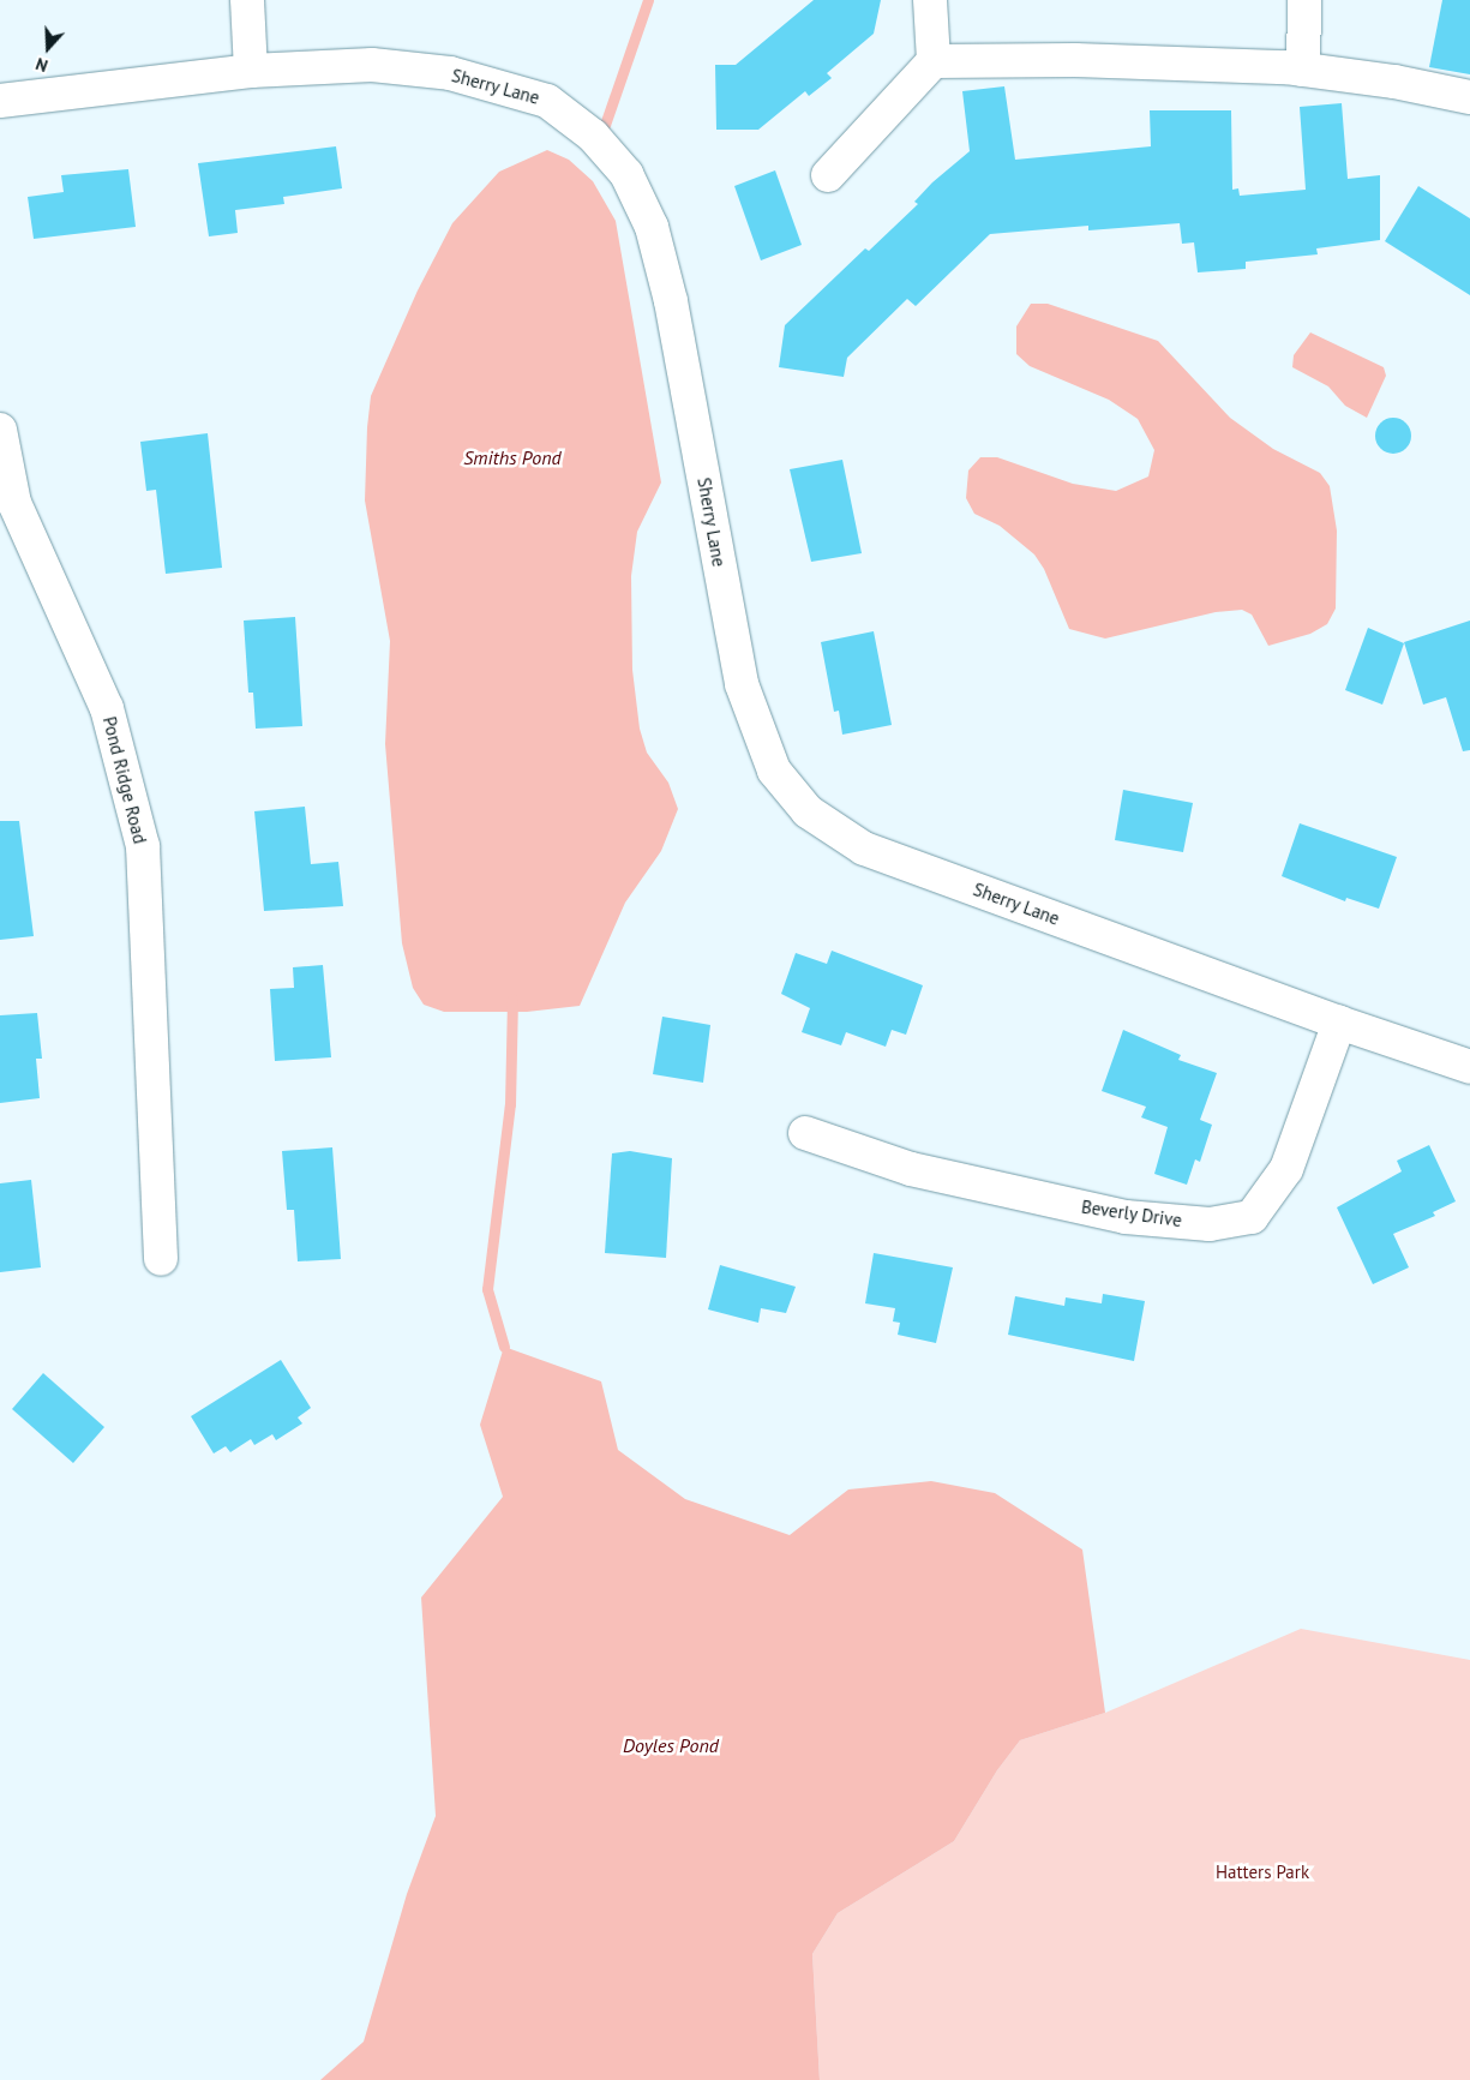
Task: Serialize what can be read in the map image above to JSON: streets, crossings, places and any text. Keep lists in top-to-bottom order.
{
  "streets": {
    "street": ["Sherry Lane", "Pond Ridge Road", "Beverly Drive"]
  },
  "crossings": [
    ["Sherry Lane", "Beverly Drive"]
  ],
  "water": ["Smiths Pond", "Doyles Pond"],
  "parks": ["Hatters Park"],
  "north": "bottom"
}
